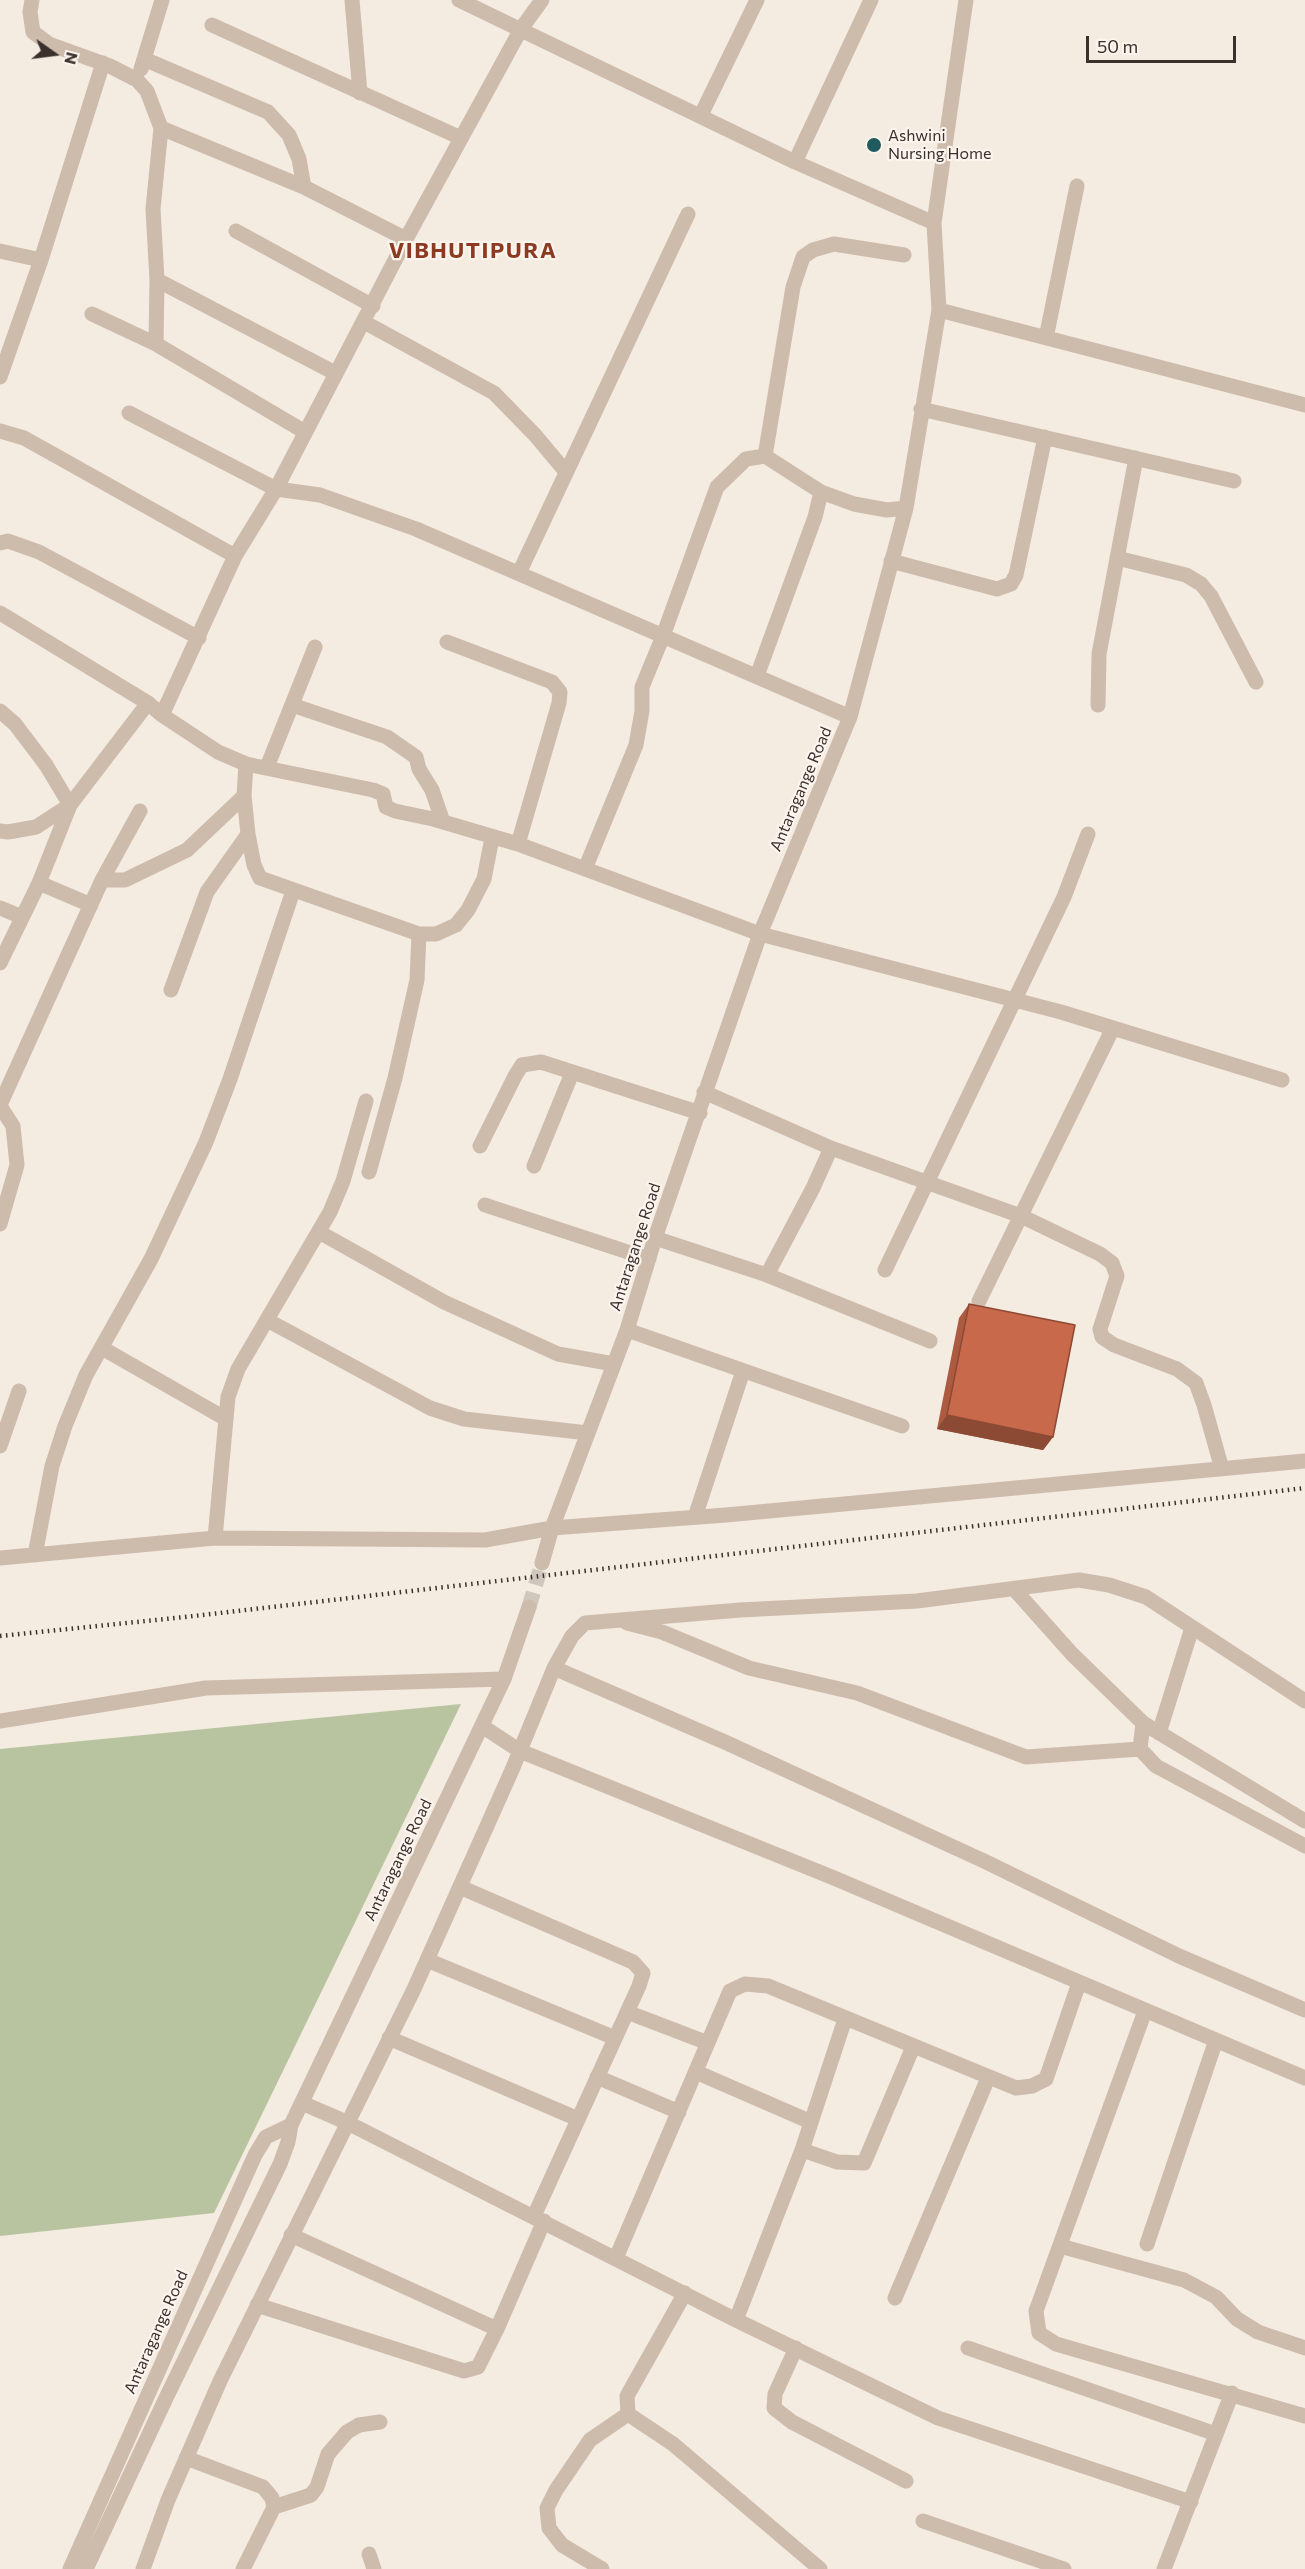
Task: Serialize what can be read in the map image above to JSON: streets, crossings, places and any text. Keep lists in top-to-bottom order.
{
  "streets": {
    "street": ["Antaragange Road"]
  },
  "districts": ["VIBHUTIPURA"],
  "places": ["Ashwini Nursing Home"],
  "scale_bar": "50 m",
  "north": "right"
}
